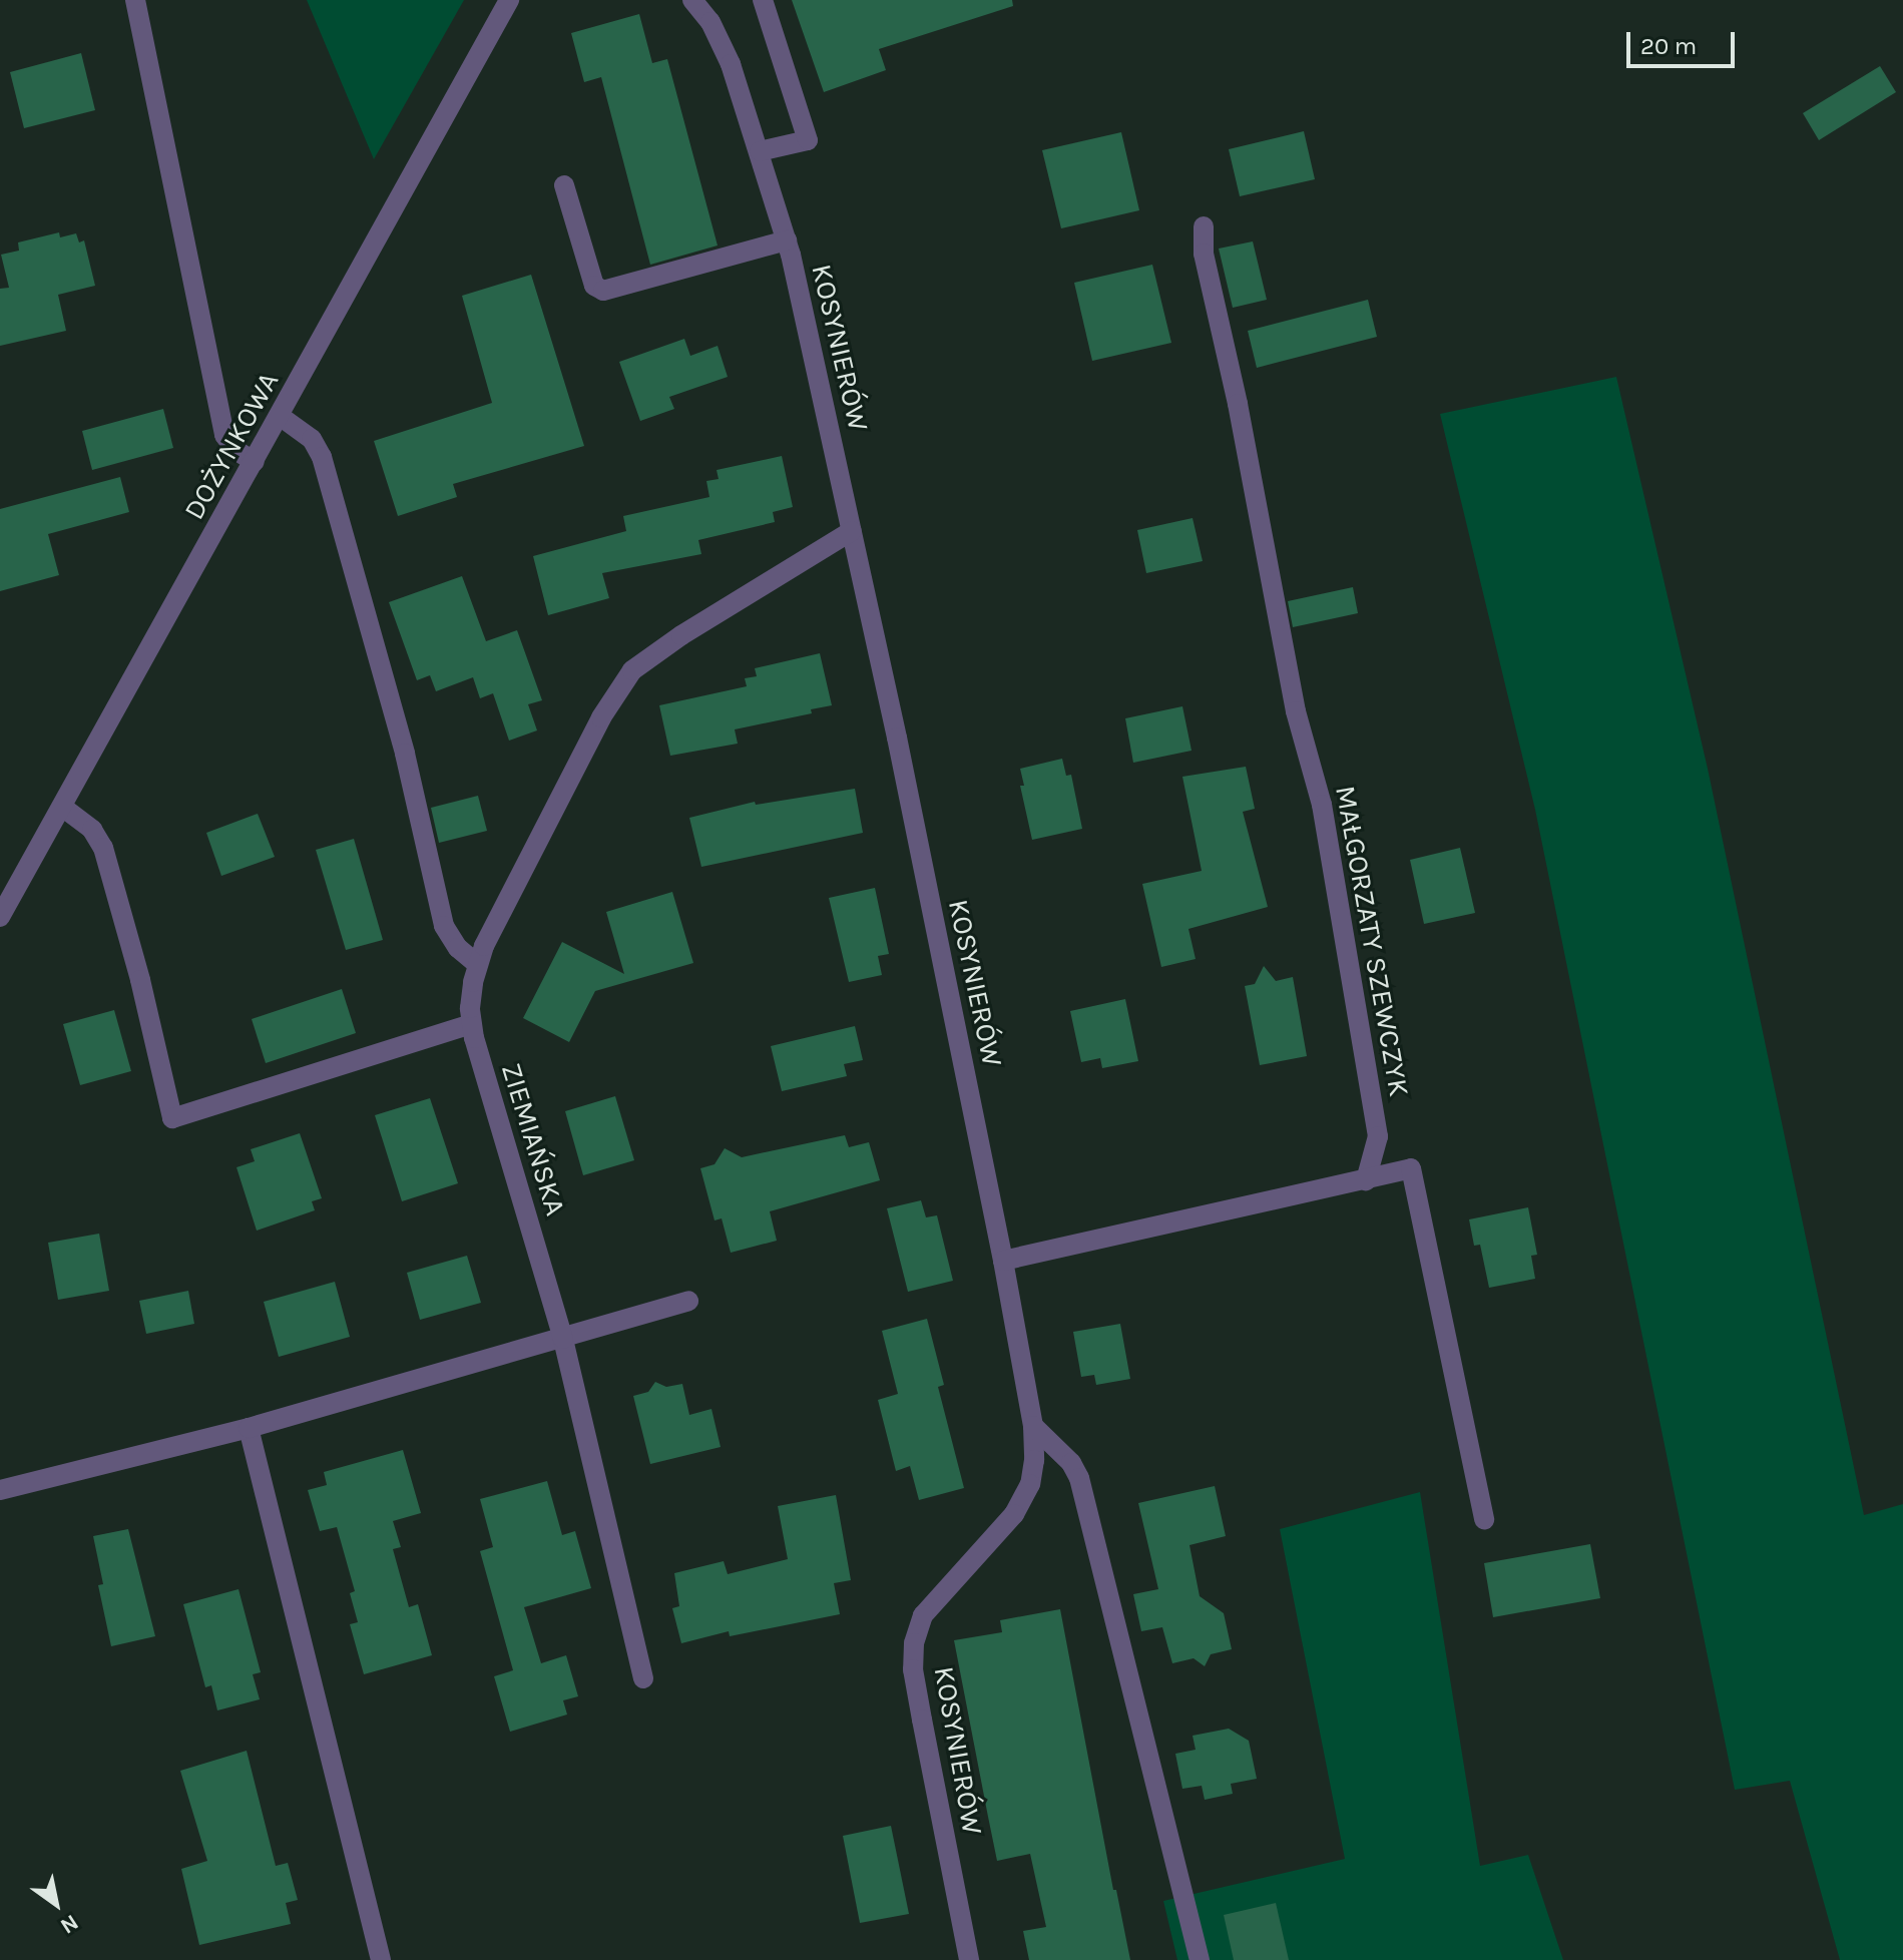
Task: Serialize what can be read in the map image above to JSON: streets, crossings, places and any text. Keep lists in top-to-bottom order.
{
  "streets": {
    "street": [
      "KOSYNIERÓW",
      "DOŻYNKOWA",
      "MAŁGORZATY SZEWCZYK",
      "ZIEMIAŃSKA"
    ]
  },
  "crossings": [
    ["KOSYNIERÓW", "ZIEMIAŃSKA"]
  ],
  "scale_bar": "20 m",
  "north": "bottom right"
}
